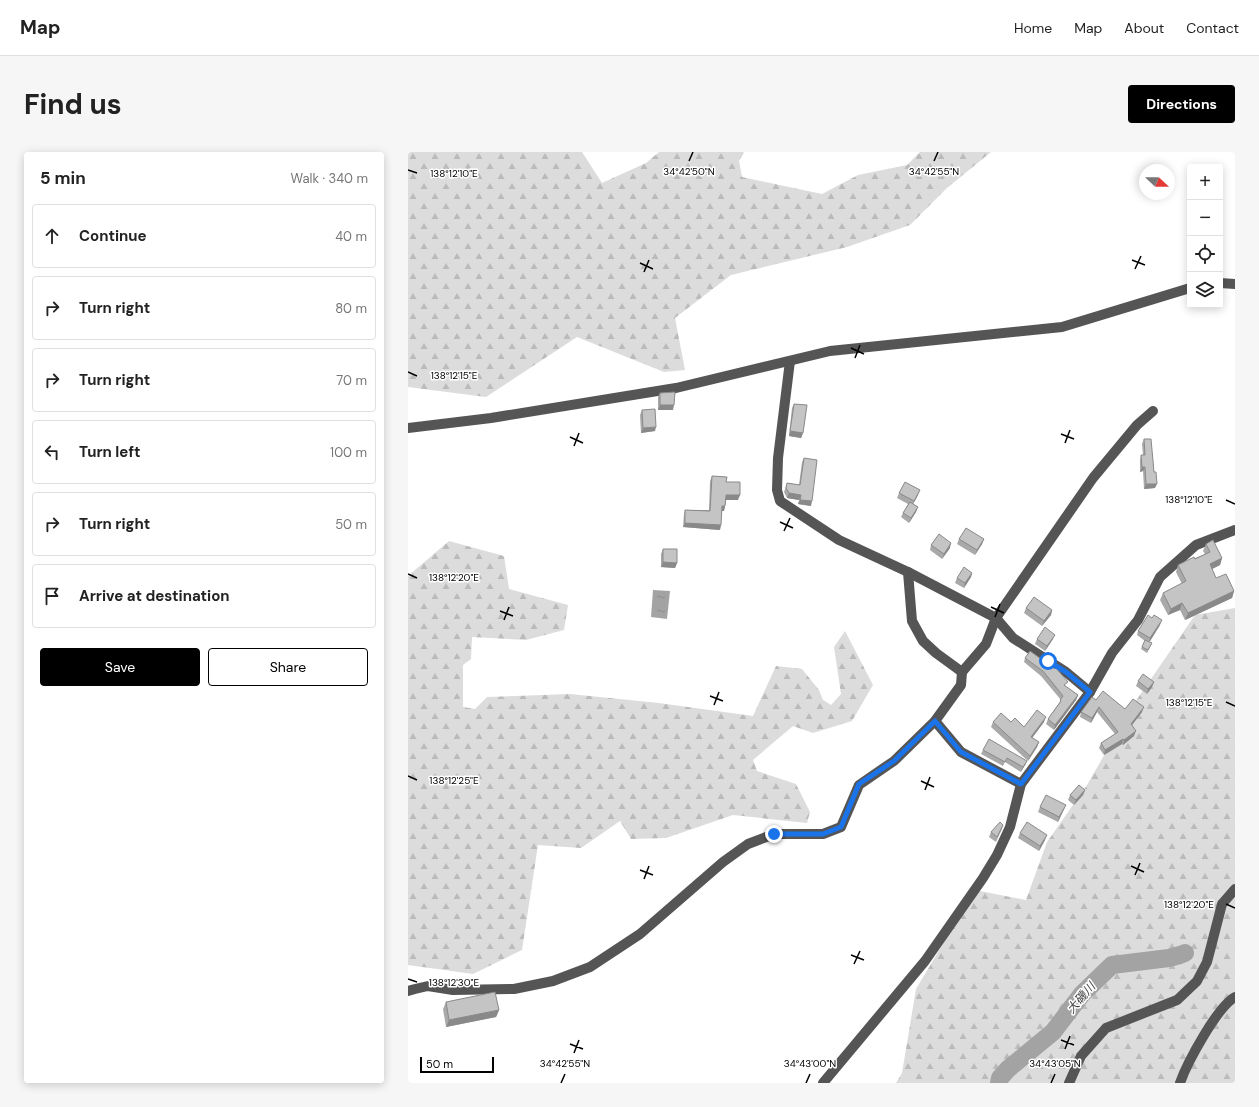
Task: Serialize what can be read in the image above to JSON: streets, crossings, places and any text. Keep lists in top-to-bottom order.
{
  "water": ["大磯川"],
  "scale_bar": "50 m",
  "north": "right",
  "page": {
    "header": "Map",
    "nav": [
      "Home",
      "Map",
      "About",
      "Contact"
    ],
    "buttons": [
      "Directions",
      ["Save", "Share"]
    ],
    "title": "Find us",
    "heading": ["5 min", "Walk · 340 m"],
    "map_buttons": ["+", "−"],
    "list": [
      ["Continue", "40 m"],
      ["Turn right", "80 m"],
      ["Turn right", "70 m"],
      ["Turn left", "100 m"],
      ["Turn right", "50 m"],
      "Arrive at destination"
    ],
    "scale": "50 m"
  },
  "coordinates": [
    "34°42'50\"N",
    "34°42'55\"N",
    "138°12'10\"E",
    "138°12'15\"E",
    "138°12'20\"E",
    "138°12'25\"E",
    "138°12'30\"E",
    "34°43'00\"N",
    "34°43'05\"N"
  ]
}
